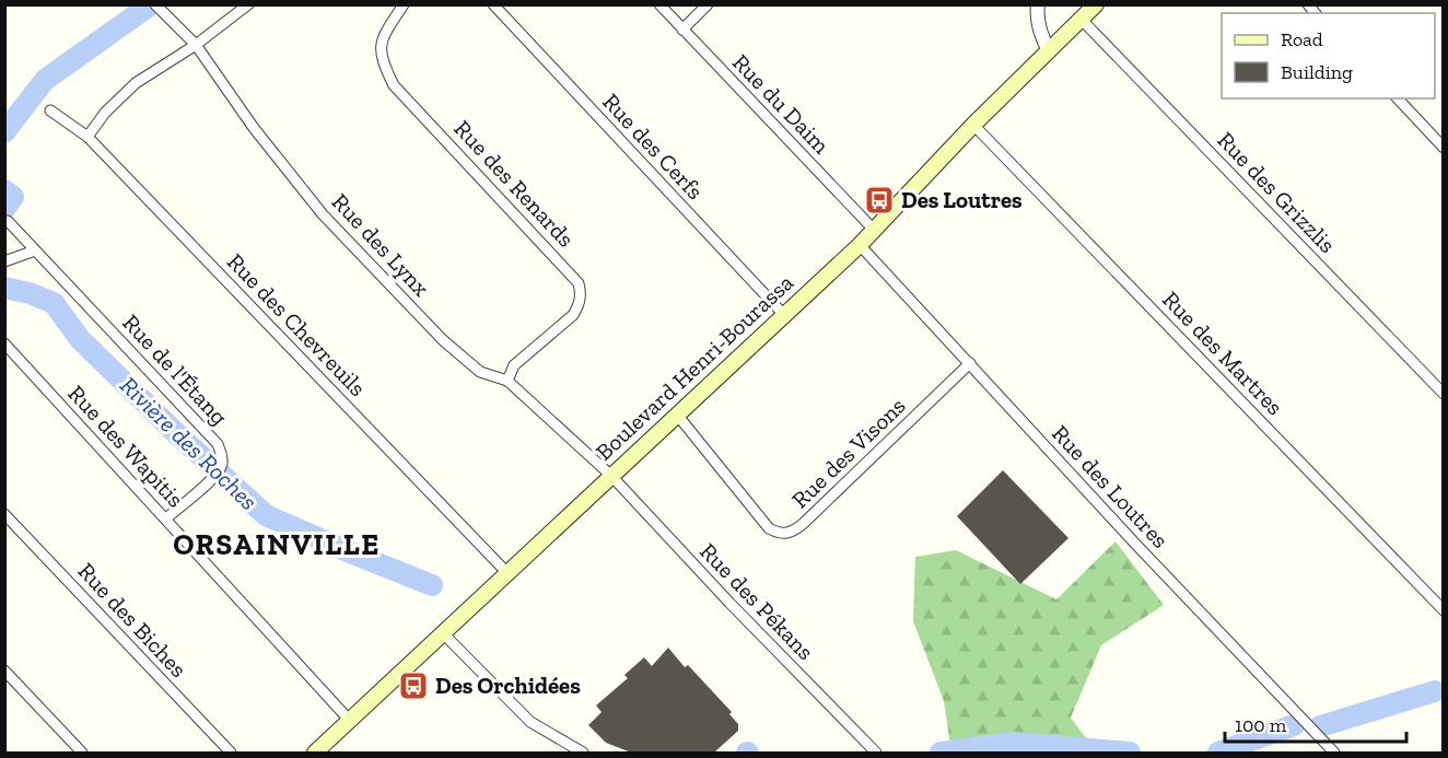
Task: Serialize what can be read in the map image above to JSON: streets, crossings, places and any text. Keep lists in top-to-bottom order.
{
  "streets": {
    "main road": ["Boulevard Henri-Bourassa"],
    "street": [
      "Rue du Daim",
      "Rue des Cerfs",
      "Rue des Renards",
      "Rue des Grizzlis",
      "Rue des Lynx",
      "Rue des Chevreuils",
      "Rue des Martres",
      "Rue de l'Étang",
      "Rue des Wapitis",
      "Rue des Visons",
      "Rue des Loutres",
      "Rue des Pékans",
      "Rue des Biches"
    ]
  },
  "crossings": [
    ["Rue du Daim", "Boulevard Henri-Bourassa"],
    ["Rue des Cerfs", "Boulevard Henri-Bourassa"],
    ["Rue des Renards", "Rue des Lynx"],
    ["Rue des Grizzlis", "Boulevard Henri-Bourassa"],
    ["Rue des Lynx", "Boulevard Henri-Bourassa"],
    ["Rue des Lynx", "Rue des Pékans"],
    ["Rue des Chevreuils", "Boulevard Henri-Bourassa"],
    ["Rue des Martres", "Boulevard Henri-Bourassa"],
    ["Boulevard Henri-Bourassa", "Rue des Wapitis"],
    ["Boulevard Henri-Bourassa", "Rue des Visons"],
    ["Boulevard Henri-Bourassa", "Rue des Loutres"],
    ["Boulevard Henri-Bourassa", "Rue des Pékans"],
    ["Rue de l'Étang", "Rue des Wapitis"],
    ["Rue des Visons", "Rue des Loutres"]
  ],
  "districts": ["ORSAINVILLE"],
  "water": ["Rivière des Roches"],
  "places": {
    "bus stop": ["Des Loutres", "Des Orchidées"]
  },
  "legend": ["Road", "Building"],
  "scale_bar": "100 m"
}
